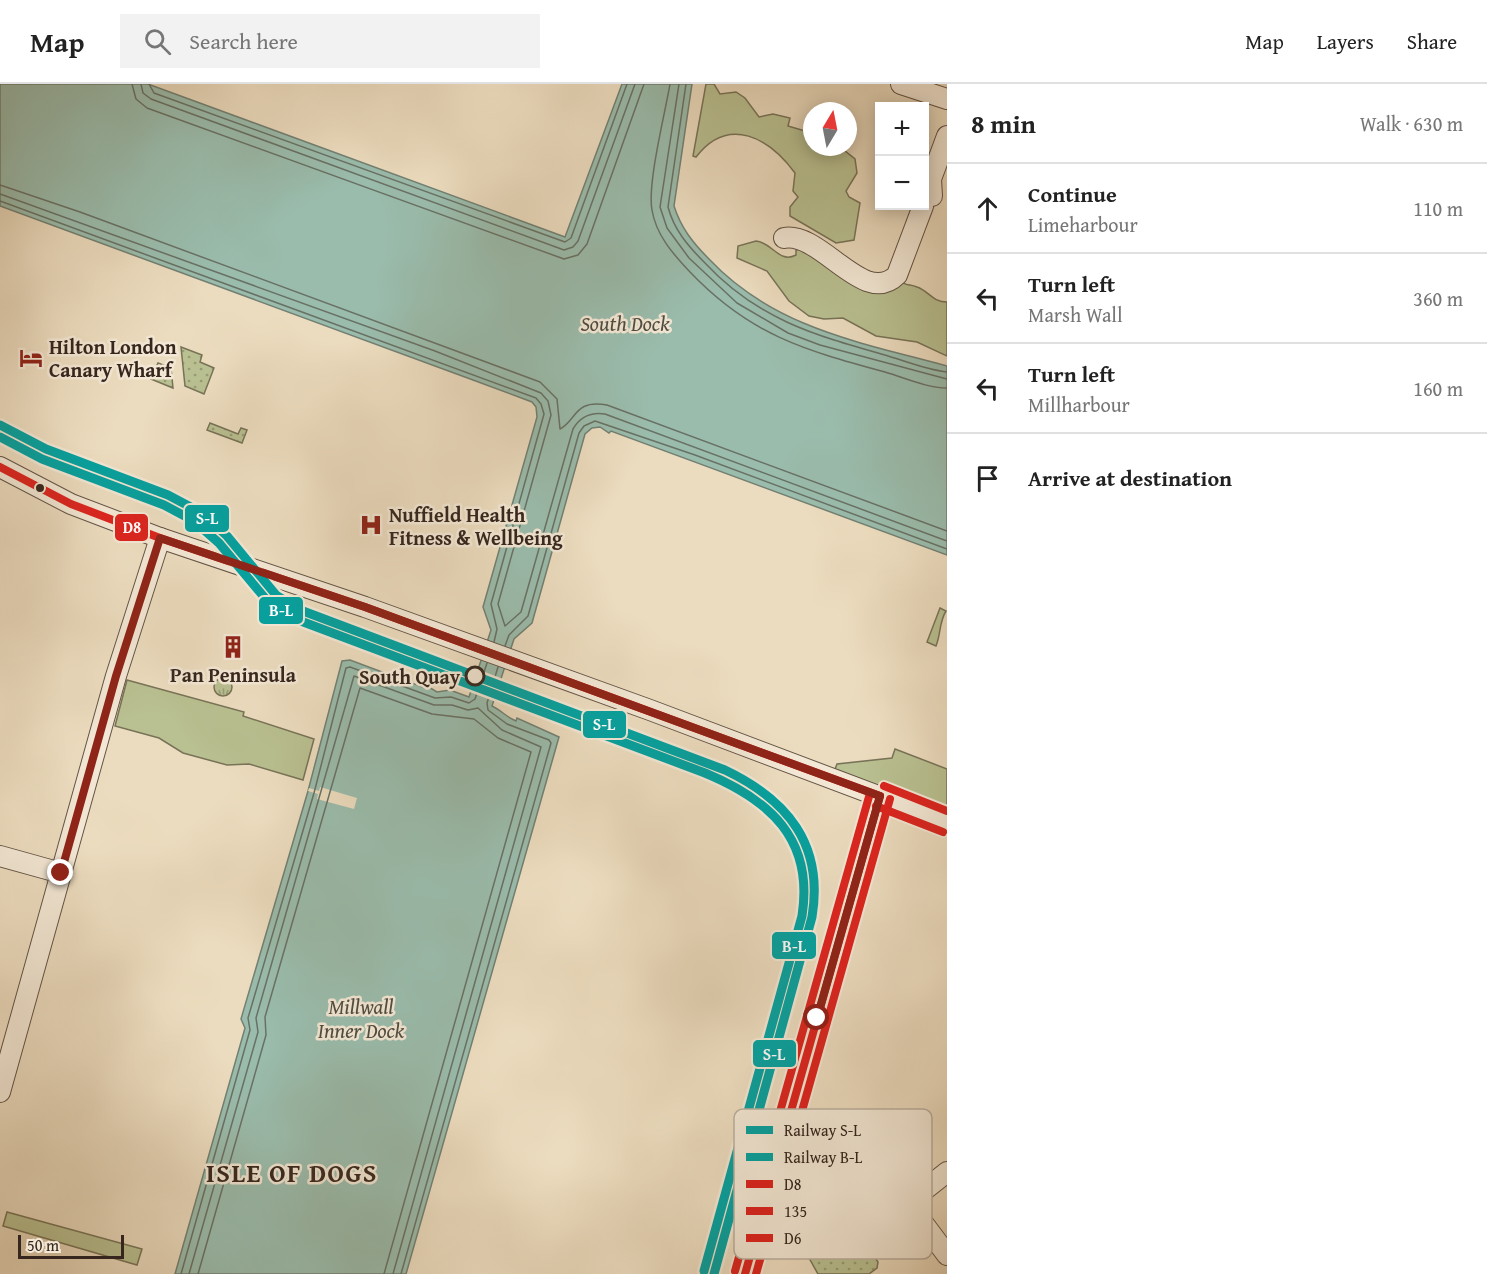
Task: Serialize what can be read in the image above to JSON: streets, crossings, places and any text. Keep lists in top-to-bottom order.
{
  "districts": ["ISLE OF DOGS"],
  "water": ["South Dock", "Millwall Inner Dock"],
  "places": {
    "hotel": ["Hilton London Canary Wharf"],
    "hospital": ["Nuffield Health Fitness & Wellbeing"],
    "building": ["Pan Peninsula"],
    "other": ["South Quay"]
  },
  "lines": [
    "rail line S-L",
    "rail line B-L",
    "transit line D8",
    "transit line D6",
    "transit line 135"
  ],
  "legend": [
    "Railway S-L",
    "Railway B-L",
    "D8",
    "135",
    "D6"
  ],
  "scale_bar": "50 m",
  "north": "top",
  "page": {
    "header": "Map",
    "search": "Search here",
    "nav": ["Map", "Layers", "Share"],
    "heading": ["8 min", "Walk · 630 m"],
    "map_buttons": ["+", "−"],
    "list": [
      ["Continue", "Limeharbour", "110 m"],
      ["Turn left", "Marsh Wall", "360 m"],
      ["Turn left", "Millharbour", "160 m"],
      "Arrive at destination"
    ],
    "scale": "50 m"
  }
}
